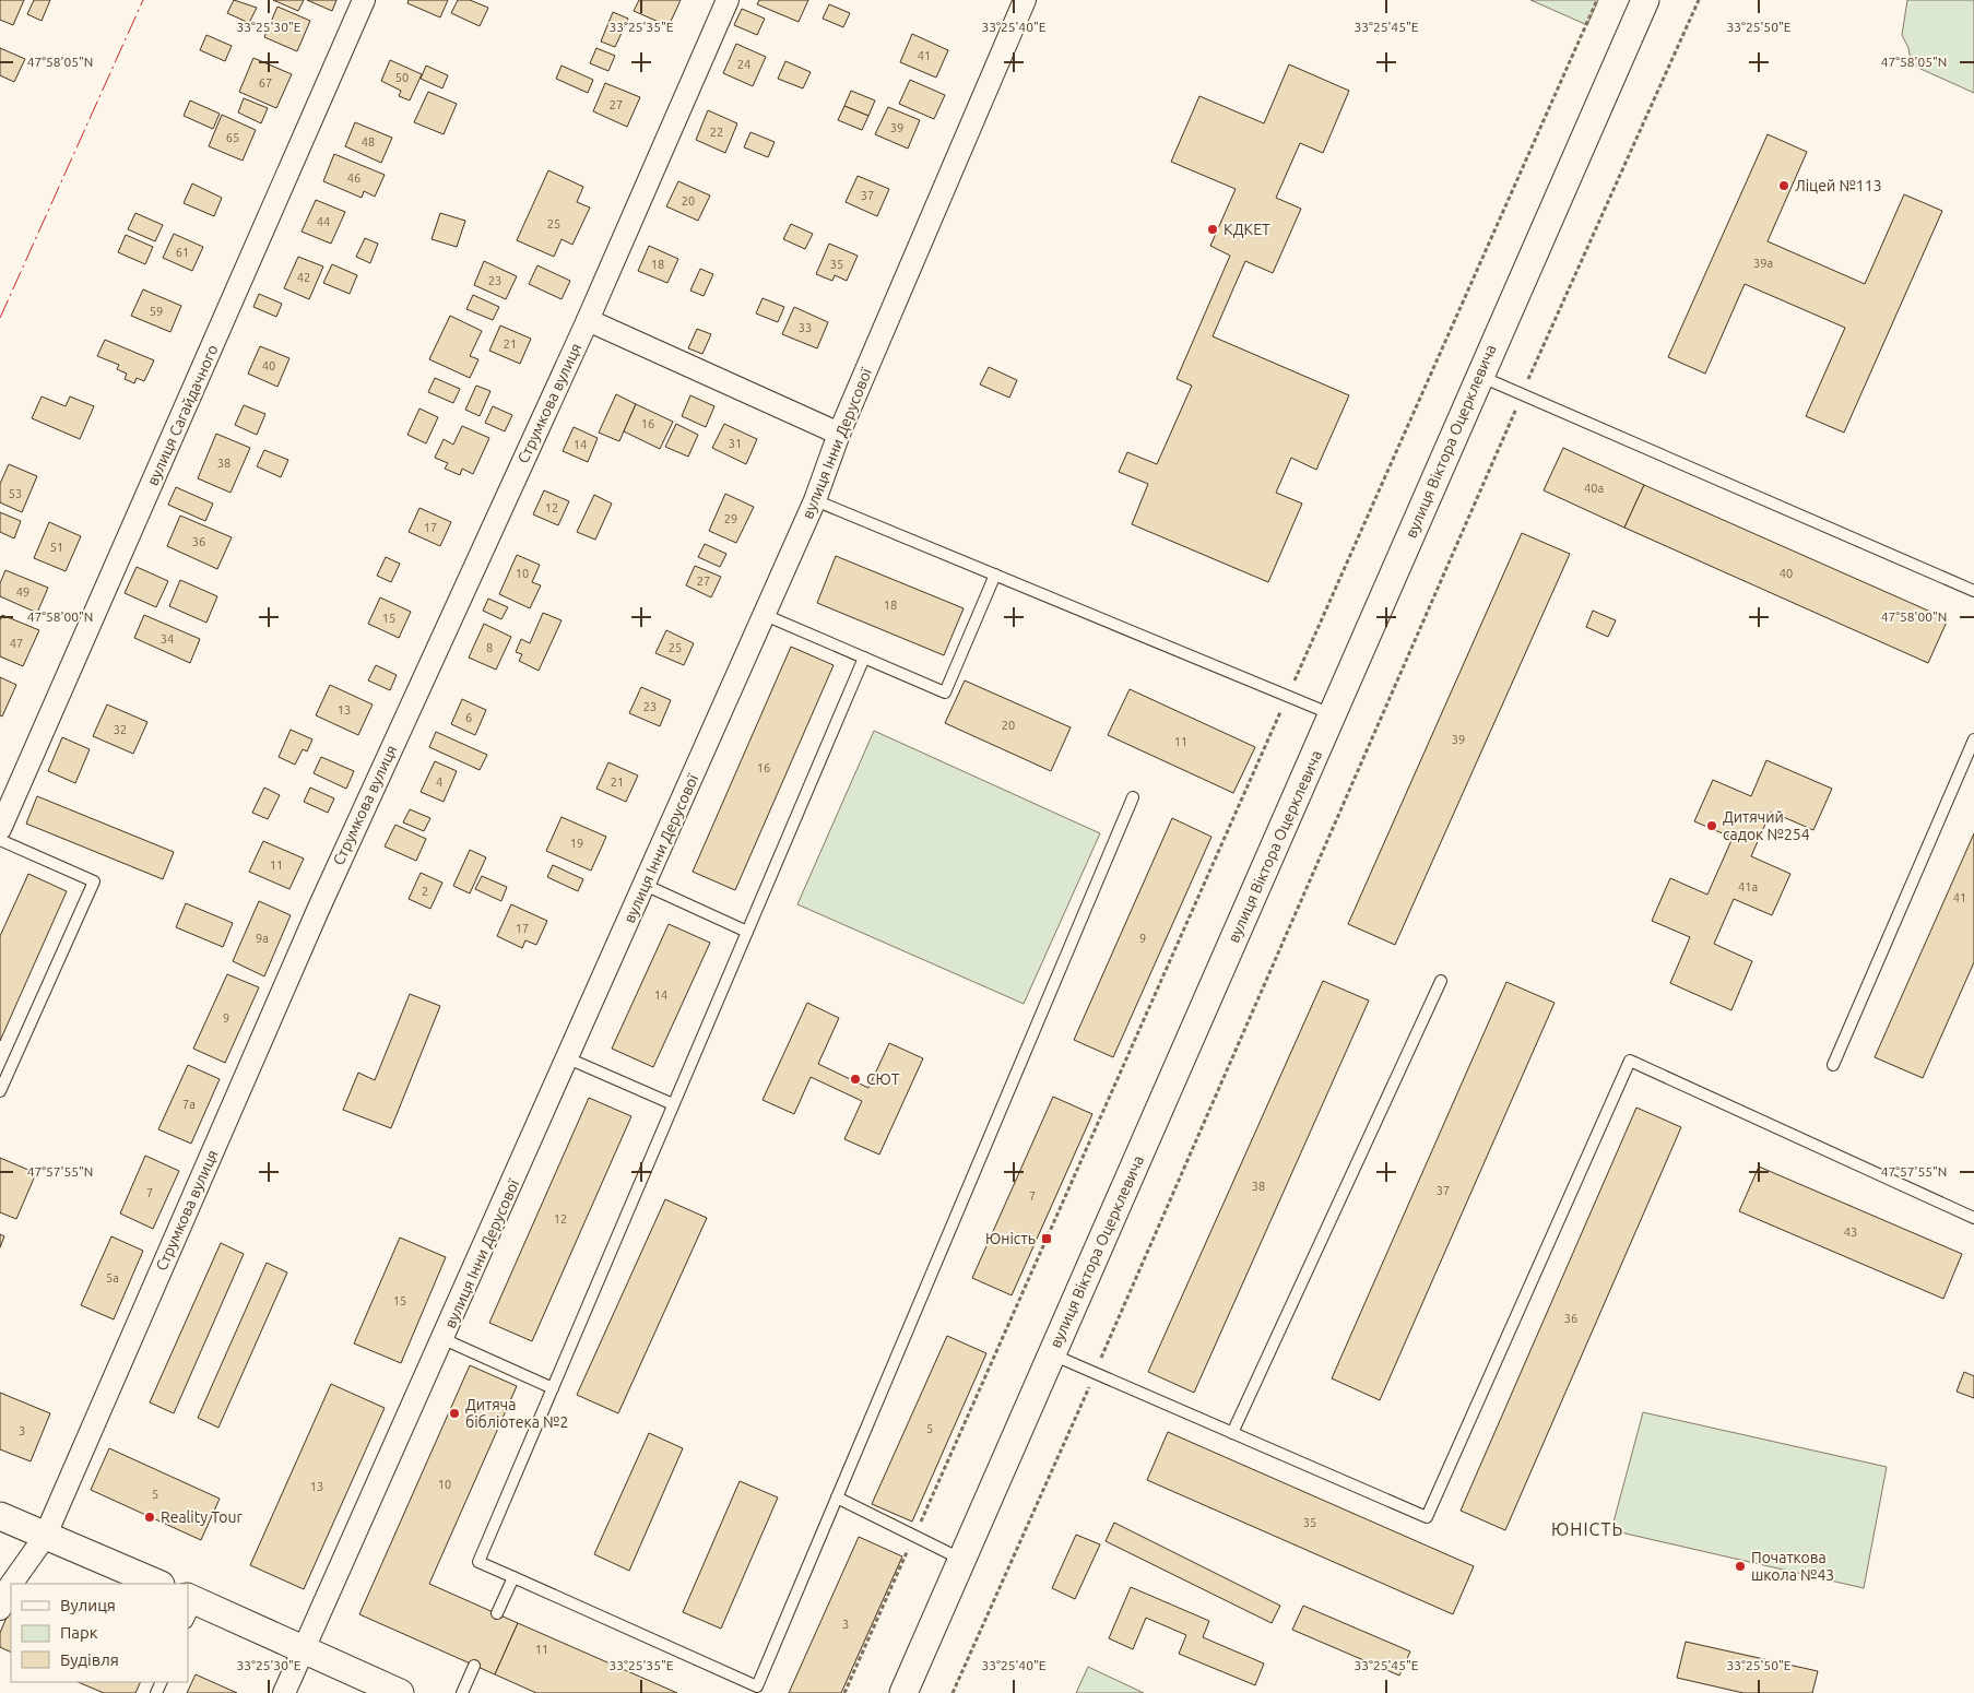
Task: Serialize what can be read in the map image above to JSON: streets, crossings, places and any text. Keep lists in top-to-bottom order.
{
  "streets": {
    "street": [
      "Струмкова вулиця",
      "вулиця Сагайдачного",
      "вулиця Віктора Оцерклевича",
      "вулиця Інни Дерусової"
    ]
  },
  "districts": ["ЮНІСТЬ"],
  "places": {
    "other": [
      "Ліцей №113",
      "КДКЕТ",
      "Дитячий садок №254",
      "СЮТ",
      "Дитяча бібліотека №2",
      "Reality Tour",
      "Початкова школа №43"
    ],
    "transit": ["Юність"]
  },
  "house_numbers": [
    "41",
    "24",
    "50",
    "67",
    "27",
    "39",
    "22",
    "65",
    "48",
    "46",
    "37",
    "20",
    "44",
    "25",
    "61",
    "39а",
    "18",
    "35",
    "42",
    "23",
    "59",
    "33",
    "21",
    "40",
    "16",
    "31",
    "14",
    "38",
    "40а",
    "53",
    "12",
    "29",
    "17",
    "36",
    "51",
    "10",
    "40",
    "27",
    "49",
    "18",
    "15",
    "34",
    "47",
    "8",
    "25",
    "23",
    "13",
    "6",
    "20",
    "32",
    "39",
    "11",
    "16",
    "4",
    "21",
    "19",
    "11",
    "41а",
    "2",
    "41",
    "17",
    "9а",
    "9",
    "14",
    "9",
    "7а",
    "38",
    "37",
    "7",
    "7",
    "12",
    "43",
    "5а",
    "15",
    "36",
    "5",
    "3",
    "10",
    "13",
    "5",
    "35",
    "3",
    "11"
  ],
  "legend": ["Вулиця", "Парк", "Будівля"],
  "coordinates": [
    "33°25'30\"E",
    "33°25'35\"E",
    "33°25'40\"E",
    "33°25'45\"E",
    "33°25'50\"E",
    "47°58'05\"N",
    "47°58'00\"N",
    "47°57'55\"N"
  ]
}
